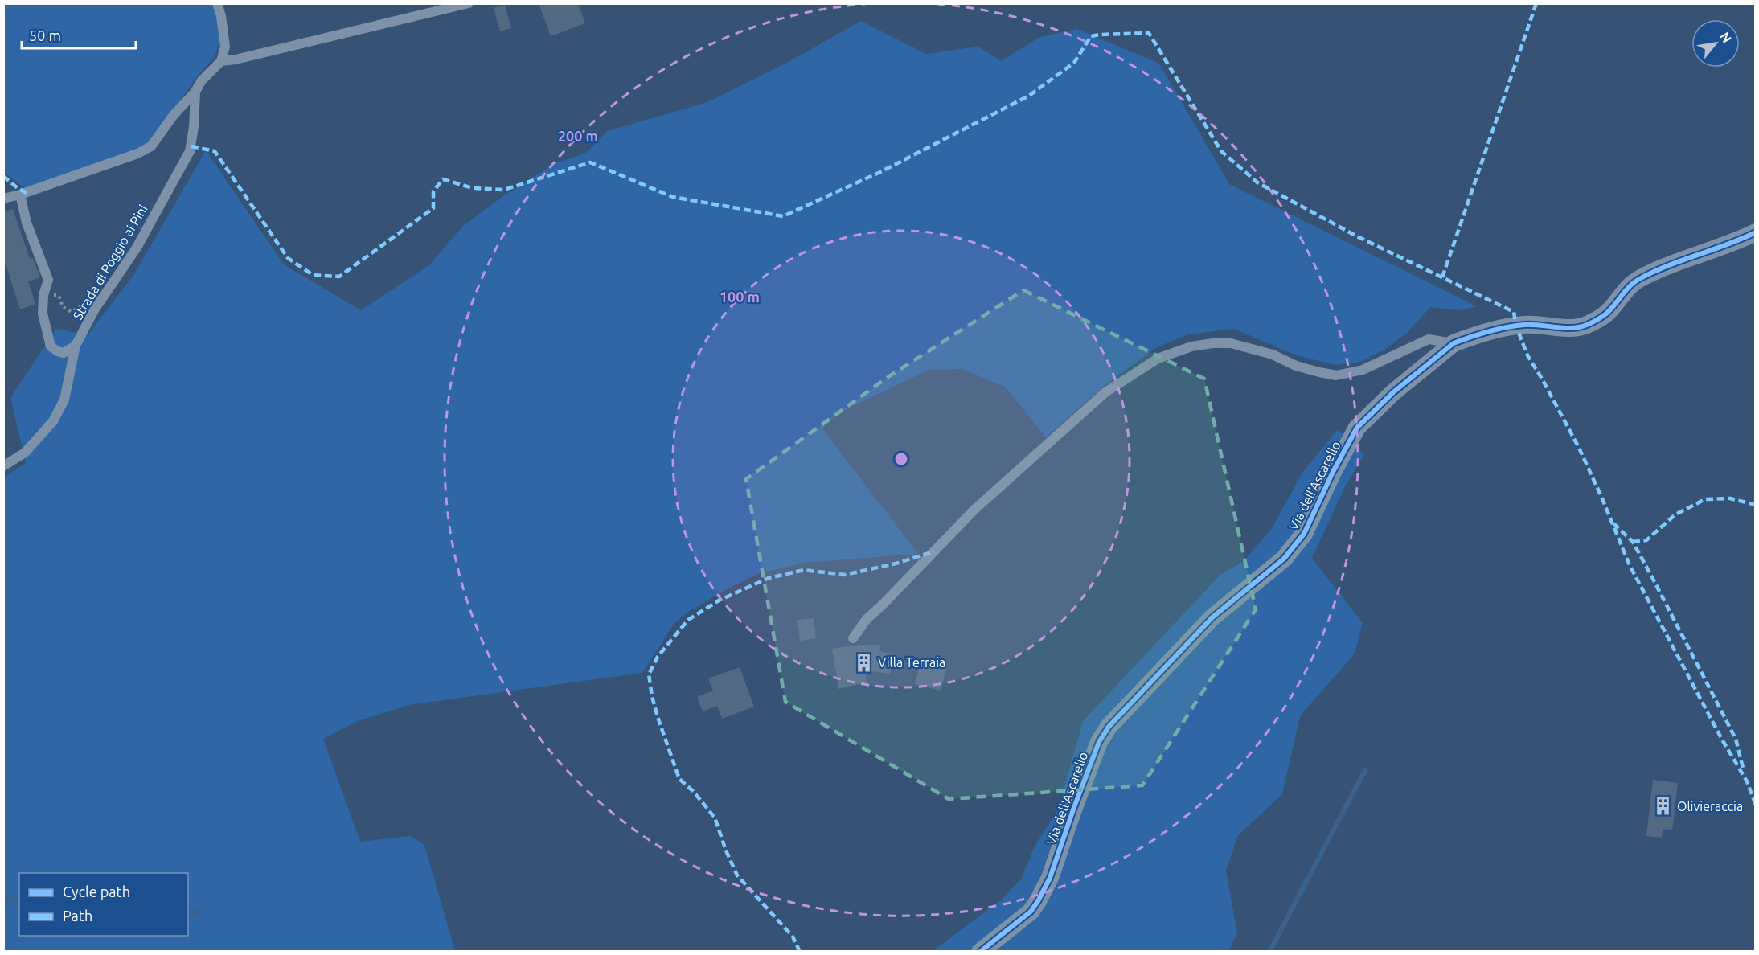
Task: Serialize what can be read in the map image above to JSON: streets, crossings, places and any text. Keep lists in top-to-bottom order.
{
  "streets": {
    "street": ["Via dell'Ascarello"],
    "lane": ["Strada di Poggio ai Pini"]
  },
  "places": {
    "building": ["Villa Terraia", "Olivieraccia"]
  },
  "legend": ["Cycle path", "Path"],
  "scale_bar": "50 m",
  "north": "top right",
  "rings": ["200 m", "100 m"]
}
